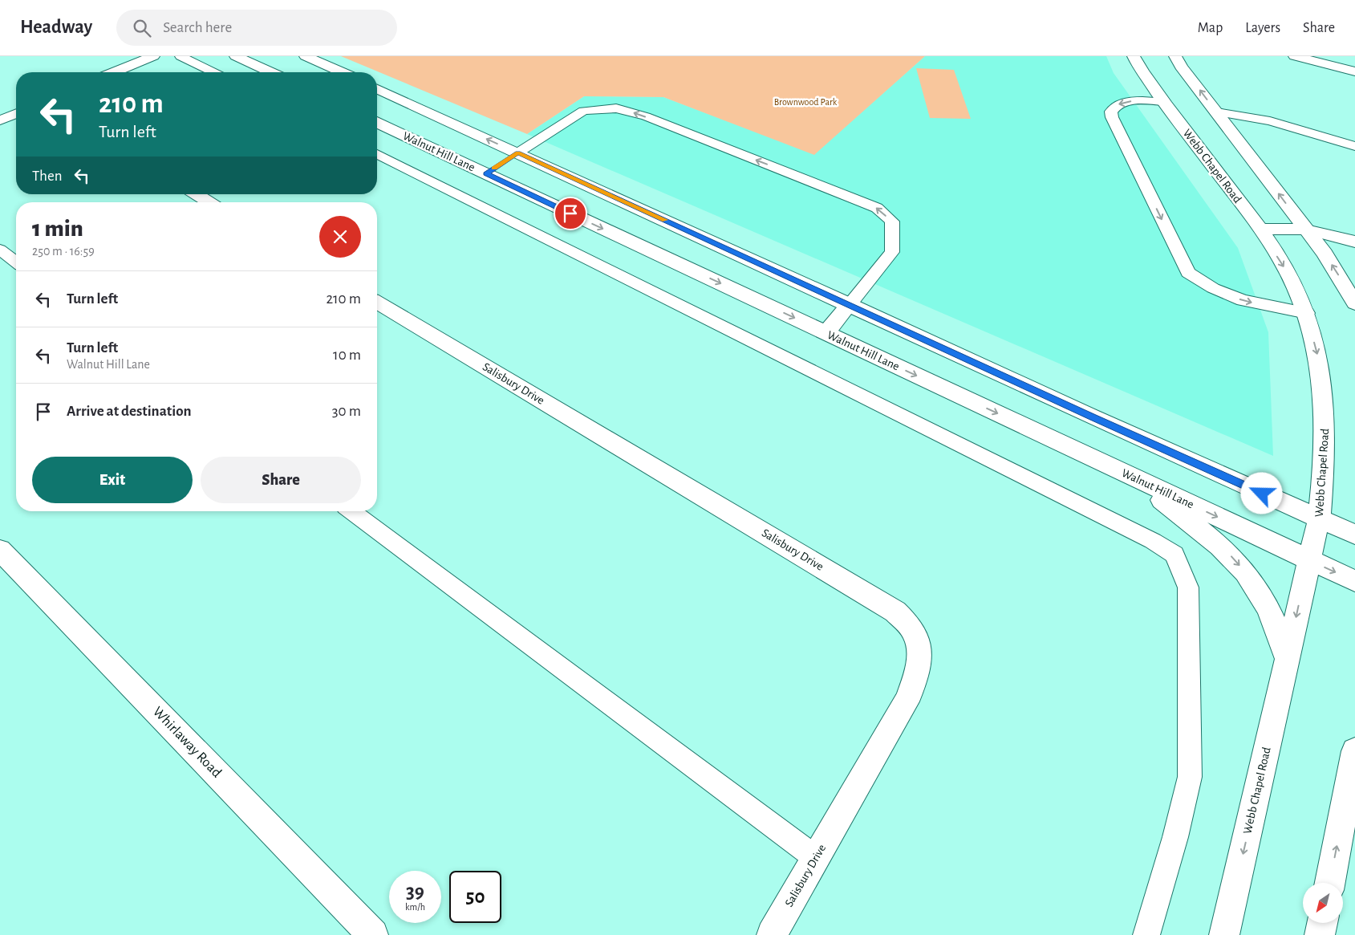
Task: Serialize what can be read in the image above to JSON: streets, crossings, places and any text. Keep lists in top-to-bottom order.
{
  "streets": {
    "main road": [
      "Walnut Hill Lane",
      "Webb Chapel Road",
      "Salisbury Drive",
      "Whirlaway Road"
    ]
  },
  "crossings": [
    ["Walnut Hill Lane", "Webb Chapel Road"]
  ],
  "one_way": ["Webb Chapel Road"],
  "parks": ["Brownwood Park"],
  "north": "bottom left",
  "page": {
    "header": "Headway",
    "search": "Search here",
    "nav": ["Map", "Layers", "Share"],
    "turn": ["210 m", "Turn left"],
    "then": "Then",
    "heading": ["1 min", "250 m · 16:59"],
    "list": [
      {
        "name": "Turn left",
        "value": "210 m"
      },
      {
        "name": "Turn left",
        "note": "Walnut Hill Lane",
        "value": "10 m"
      },
      {
        "name": "Arrive at destination",
        "value": "30 m"
      }
    ],
    "buttons": ["Exit", "Share"],
    "speed": "39 km/h",
    "limit": "50"
  }
}
